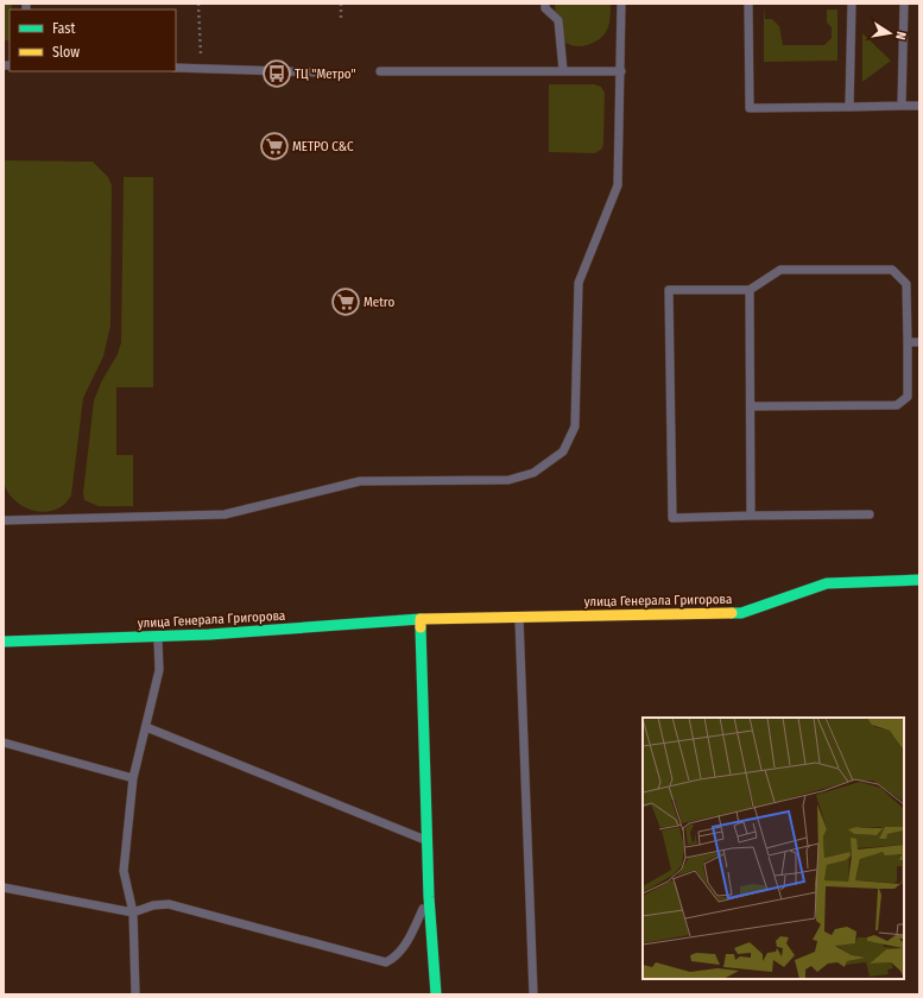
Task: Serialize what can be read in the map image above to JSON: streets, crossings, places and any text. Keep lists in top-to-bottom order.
{
  "streets": {
    "street": ["улица Генерала Григорова"]
  },
  "places": {
    "bus stop": ["ТЦ \"Метро\""],
    "supermarket": ["МЕТРО С&С", "Metro"]
  },
  "legend": ["Fast", "Slow"],
  "north": "right"
}
